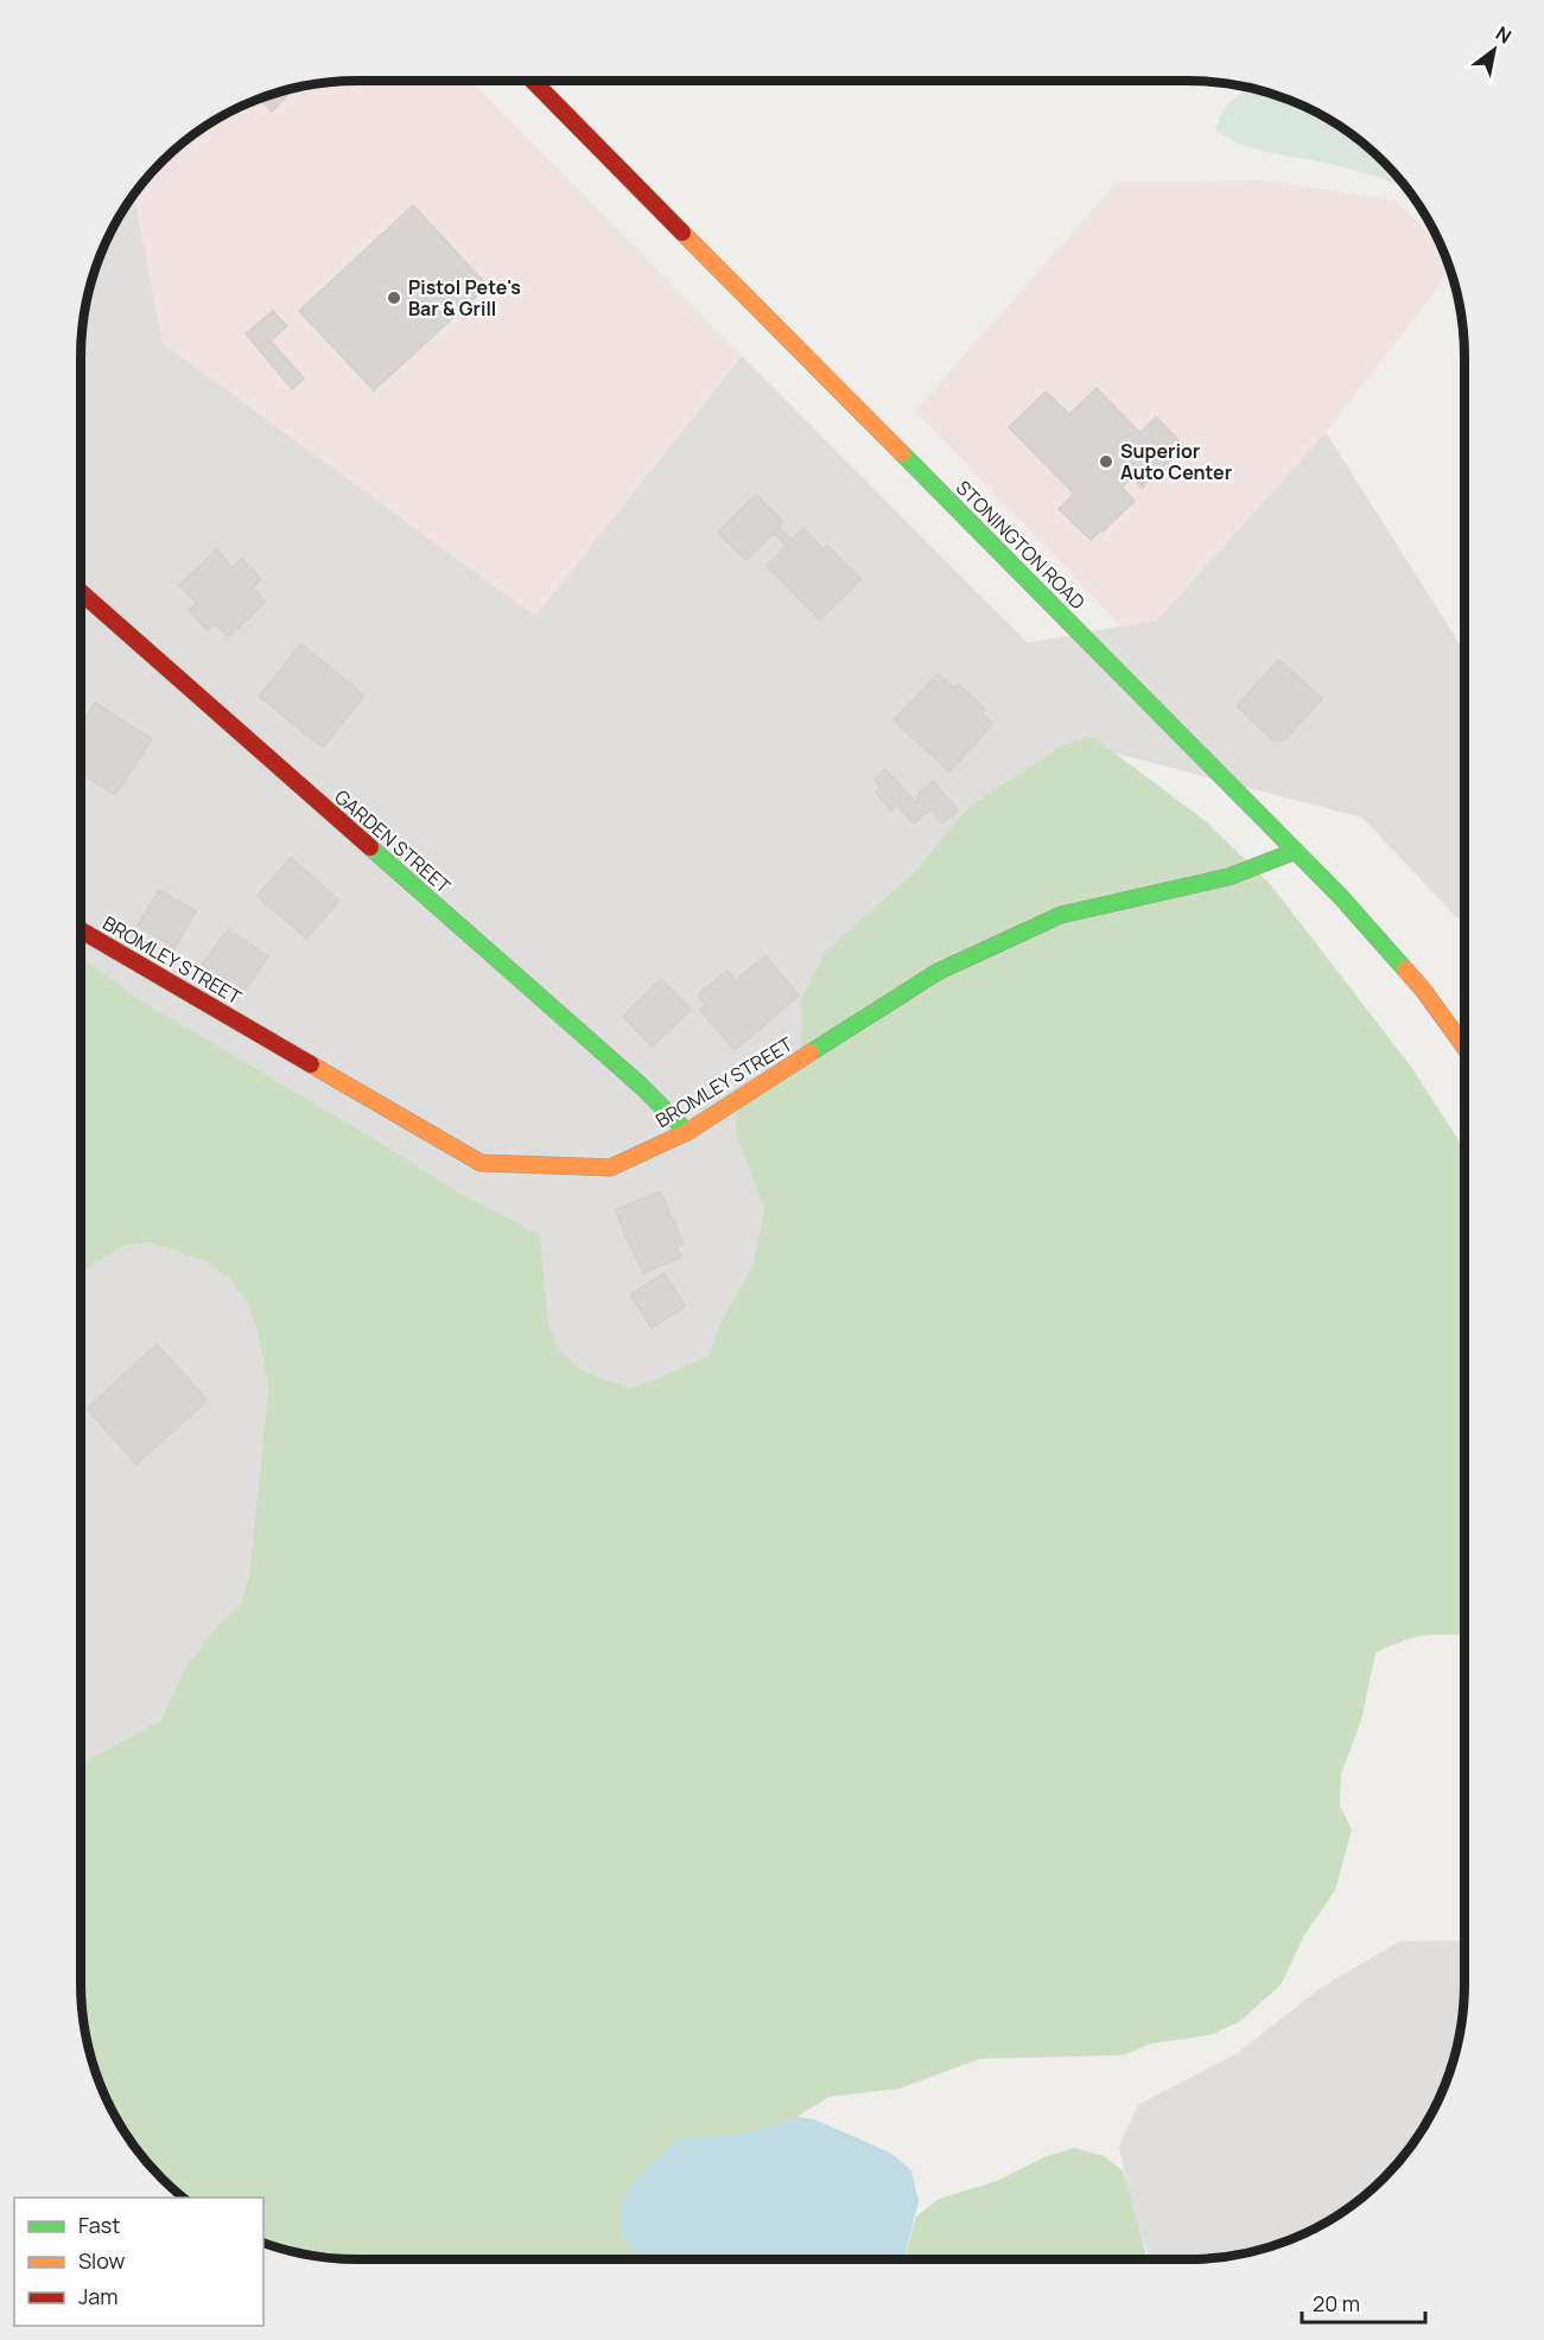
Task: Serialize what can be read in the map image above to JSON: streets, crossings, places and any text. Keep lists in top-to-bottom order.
{
  "streets": {
    "main road": ["STONINGTON ROAD", "GARDEN STREET", "BROMLEY STREET"]
  },
  "crossings": [
    ["STONINGTON ROAD", "BROMLEY STREET"],
    ["GARDEN STREET", "BROMLEY STREET"]
  ],
  "places": ["Pistol Pete's Bar & Grill", "Superior Auto Center"],
  "legend": ["Fast", "Slow", "Jam"],
  "scale_bar": "20 m",
  "north": "top right"
}
